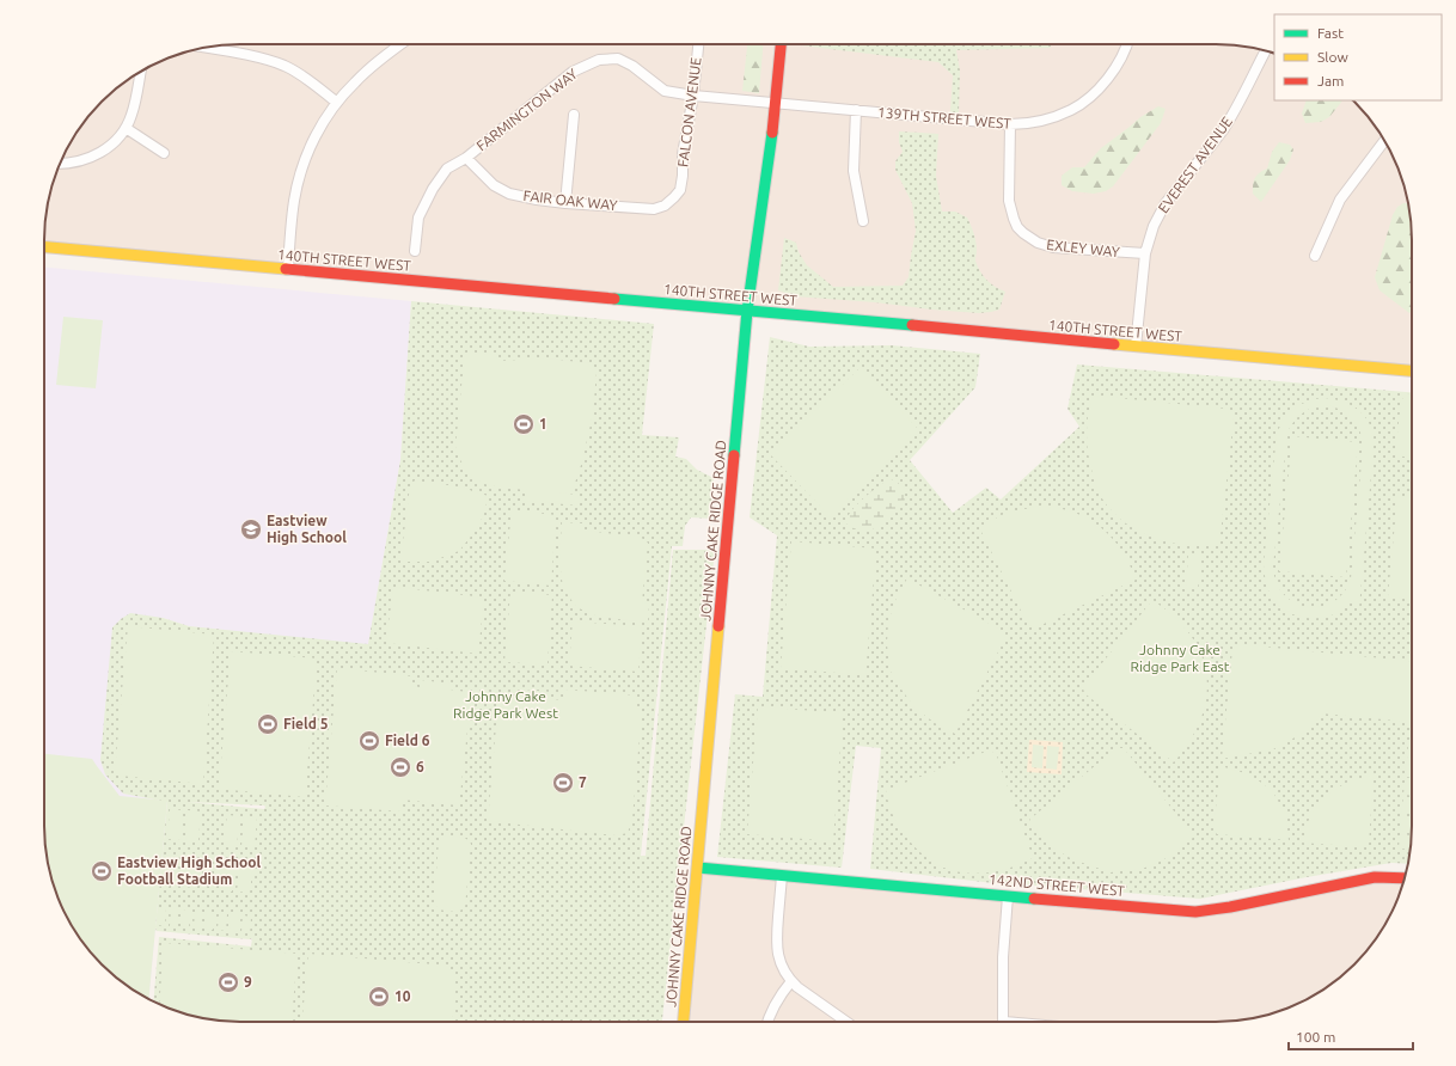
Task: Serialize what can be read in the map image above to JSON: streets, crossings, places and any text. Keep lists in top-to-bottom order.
{
  "streets": {
    "street": [
      "FARMINGTON WAY",
      "FALCON AVENUE",
      "139TH STREET WEST",
      "EVEREST AVENUE",
      "FAIR OAK WAY",
      "EXLEY WAY",
      "140TH STREET WEST",
      "JOHNNY CAKE RIDGE ROAD",
      "142ND STREET WEST"
    ]
  },
  "crossings": [
    ["FARMINGTON WAY", "FALCON AVENUE"],
    ["FARMINGTON WAY", "139TH STREET WEST"],
    ["FARMINGTON WAY", "FAIR OAK WAY"],
    ["FARMINGTON WAY", "JOHNNY CAKE RIDGE ROAD"],
    ["FALCON AVENUE", "FAIR OAK WAY"],
    ["139TH STREET WEST", "EXLEY WAY"],
    ["139TH STREET WEST", "JOHNNY CAKE RIDGE ROAD"],
    ["EVEREST AVENUE", "EXLEY WAY"],
    ["EVEREST AVENUE", "140TH STREET WEST"],
    ["140TH STREET WEST", "JOHNNY CAKE RIDGE ROAD"],
    ["JOHNNY CAKE RIDGE ROAD", "142ND STREET WEST"]
  ],
  "parks": ["Johnny Cake Ridge Park East", "Johnny Cake Ridge Park West"],
  "places": {
    "sports": [
      "1",
      "Field 5",
      "Field 6",
      "6",
      "7",
      "Eastview High School Football Stadium",
      "9",
      "10"
    ],
    "school or university": ["Eastview High School"]
  },
  "legend": ["Fast", "Slow", "Jam"],
  "scale_bar": "100 m"
}
